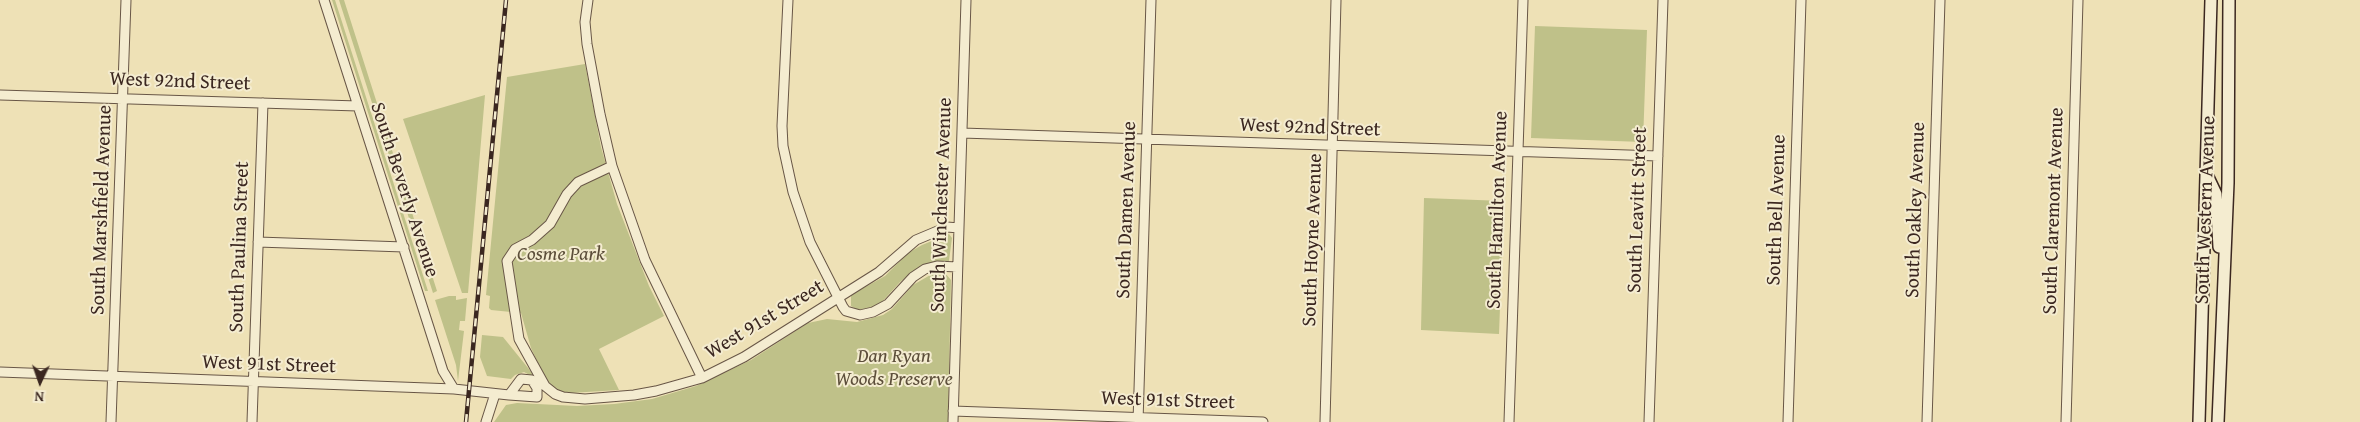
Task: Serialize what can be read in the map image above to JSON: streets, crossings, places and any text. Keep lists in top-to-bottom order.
{
  "streets": {
    "main road": ["South Western Avenue"],
    "street": [
      "West 92nd Street",
      "South Beverly Avenue",
      "South Winchester Avenue",
      "South Marshfield Avenue",
      "South Damen Avenue",
      "South Hamilton Avenue",
      "South Leavitt Street",
      "South Bell Avenue",
      "South Oakley Avenue",
      "South Claremont Avenue",
      "South Hoyne Avenue",
      "South Paulina Street",
      "West 91st Street"
    ]
  },
  "crossings": [
    ["West 92nd Street", "South Beverly Avenue"],
    ["West 92nd Street", "South Winchester Avenue"],
    ["West 92nd Street", "South Marshfield Avenue"],
    ["West 92nd Street", "South Damen Avenue"],
    ["West 92nd Street", "South Hamilton Avenue"],
    ["West 92nd Street", "South Leavitt Street"],
    ["West 92nd Street", "South Hoyne Avenue"],
    ["West 92nd Street", "South Paulina Street"],
    ["South Beverly Avenue", "West 91st Street"],
    ["South Winchester Avenue", "West 91st Street"],
    ["South Marshfield Avenue", "West 91st Street"],
    ["South Damen Avenue", "West 91st Street"],
    ["South Paulina Street", "West 91st Street"]
  ],
  "parks": ["Cosme Park", "Dan Ryan Woods Preserve"],
  "north": "bottom"
}
